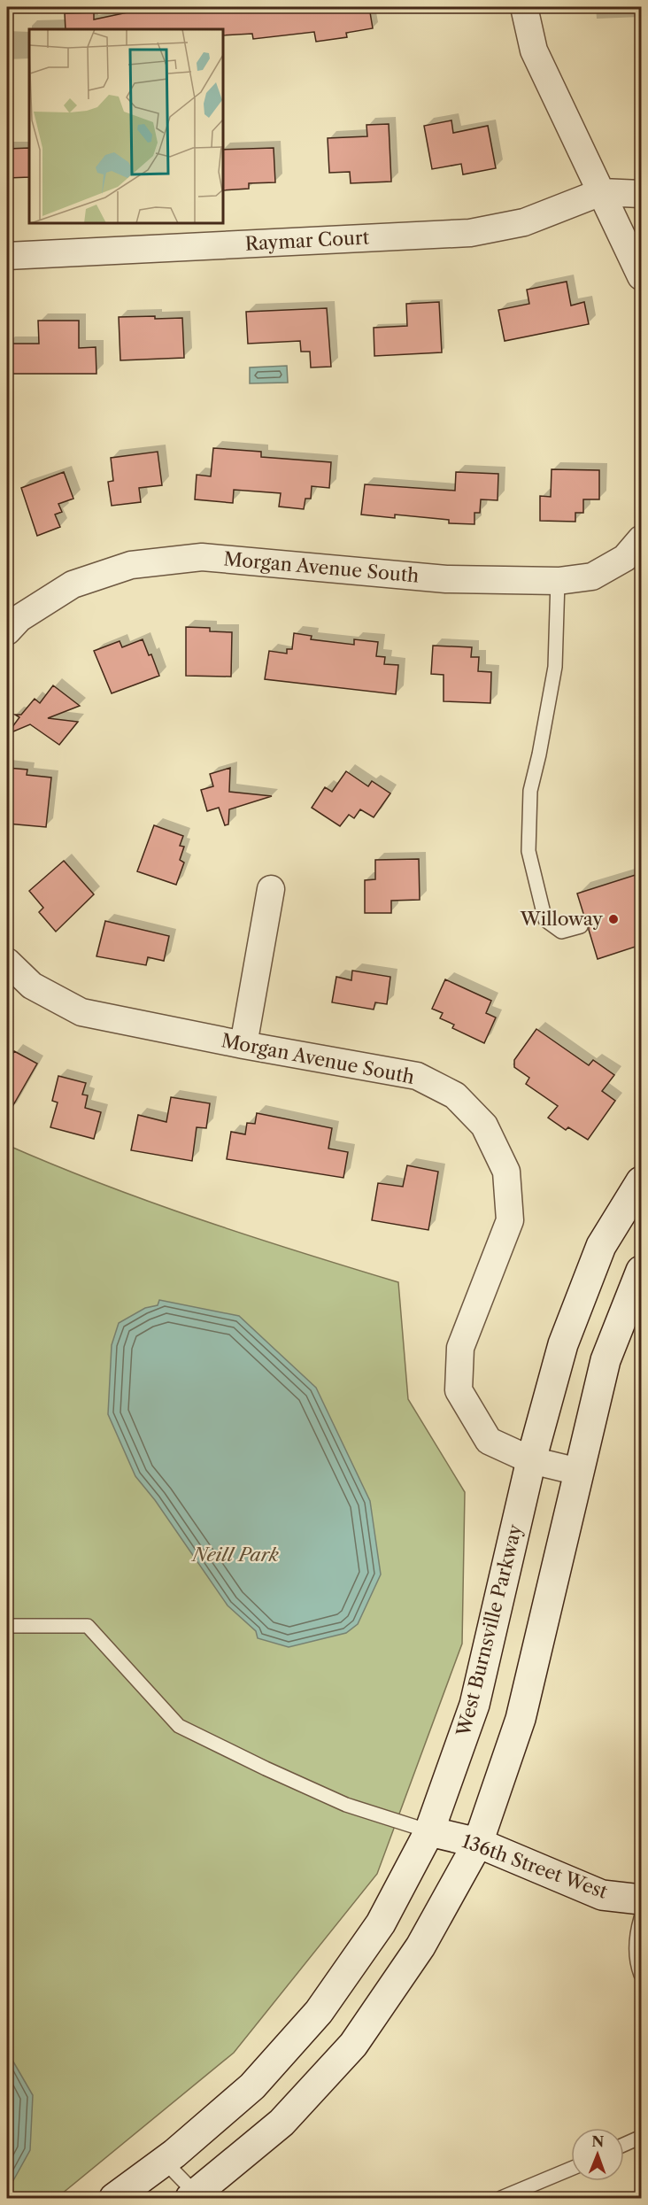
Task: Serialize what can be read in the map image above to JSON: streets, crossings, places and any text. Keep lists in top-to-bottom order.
{
  "streets": {
    "street": [
      "Raymar Court",
      "Morgan Avenue South",
      "West Burnsville Parkway",
      "136th Street West"
    ]
  },
  "crossings": [
    ["Morgan Avenue South", "West Burnsville Parkway"],
    ["West Burnsville Parkway", "136th Street West"]
  ],
  "parks": ["Neill Park"],
  "places": ["Willoway"],
  "north": "top"
}
